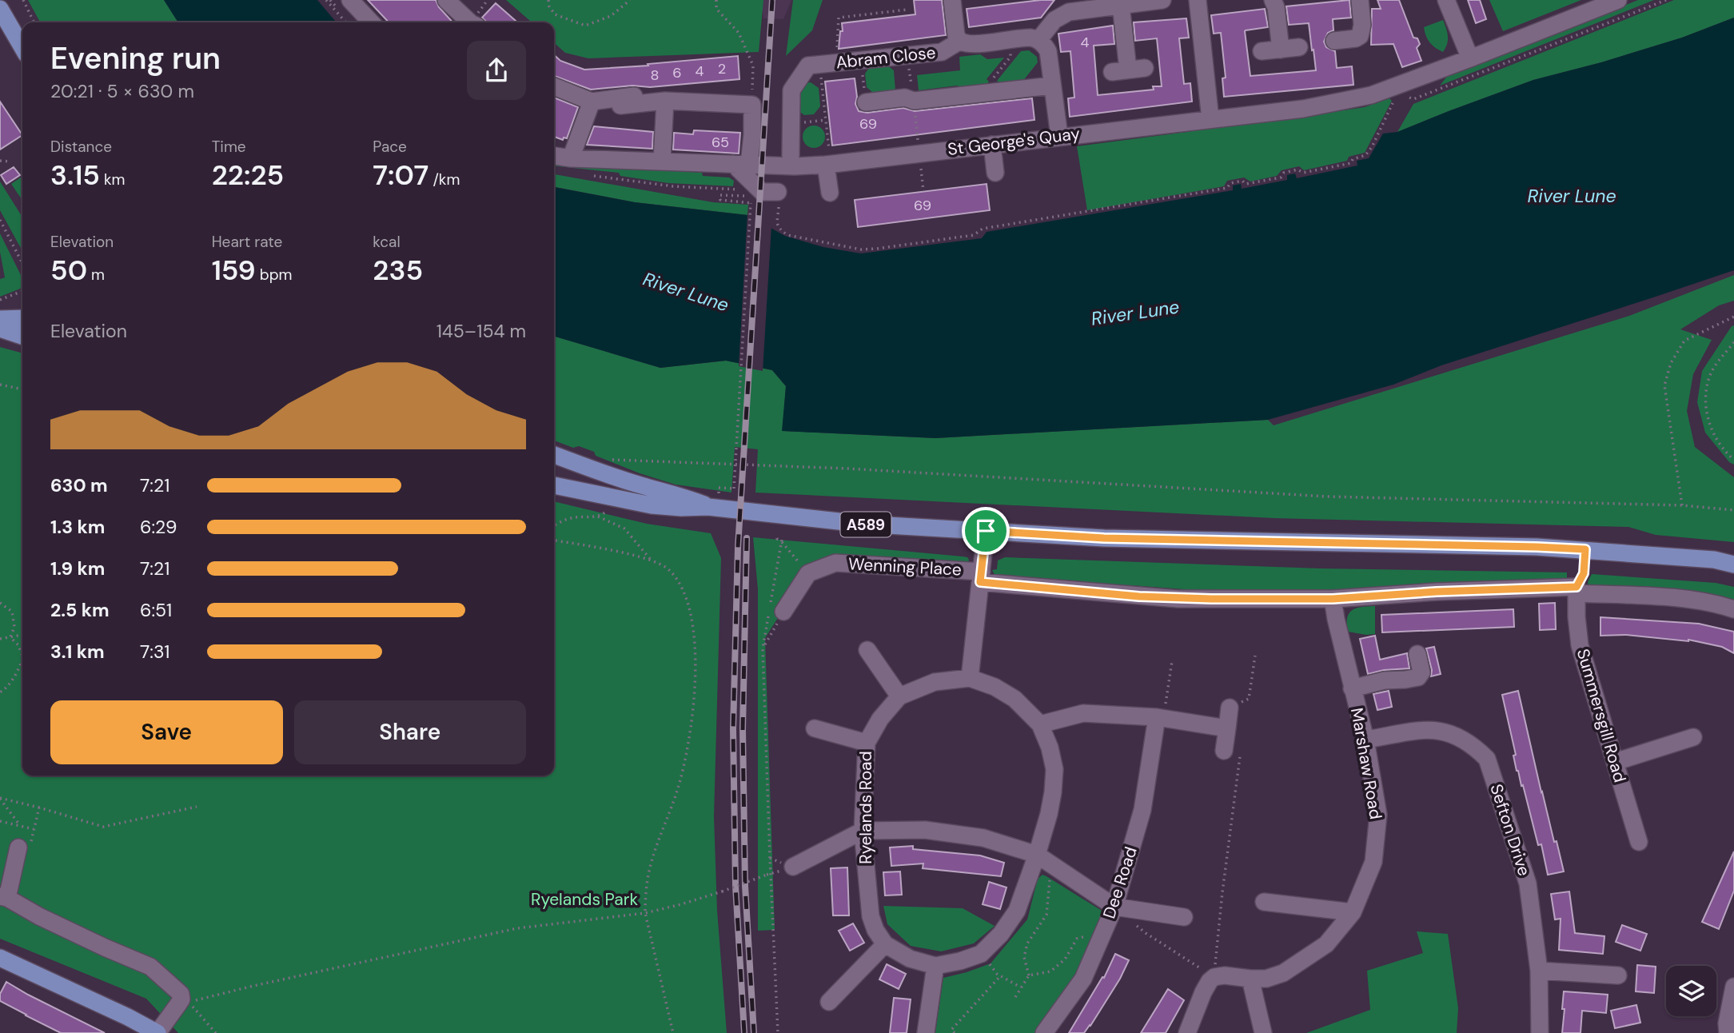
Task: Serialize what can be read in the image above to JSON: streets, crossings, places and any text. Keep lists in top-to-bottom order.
{
  "streets": {
    "main road": ["A589"],
    "street": [
      "Abram Close",
      "St George's Quay",
      "Wenning Place",
      "Summersgill Road",
      "Marshaw Road",
      "Ryelands Road",
      "Sefton Drive",
      "Dee Road"
    ]
  },
  "crossings": [
    ["Wenning Place", "Summersgill Road"],
    ["Wenning Place", "Marshaw Road"],
    ["Marshaw Road", "Sefton Drive"]
  ],
  "water": ["River Lune"],
  "parks": ["Ryelands Park"],
  "house_numbers": [
    "4",
    "2",
    "4",
    "6",
    "8",
    "69",
    "65",
    "69"
  ],
  "page": {
    "heading": ["Evening run", "20:21 · 5 × 630 m"],
    "stats": [
      ["Distance", "3.15 km"],
      ["Time", "22:25"],
      ["Pace", "7:07 /km"],
      ["Elevation", "50 m"],
      ["Heart rate", "159 bpm"],
      ["kcal", "235"]
    ],
    "chart": ["Elevation", "145–154 m"],
    "list": [
      {
        "name": "630 m",
        "note": "7:21"
      },
      {
        "name": "1.3 km",
        "note": "6:29"
      },
      {
        "name": "1.9 km",
        "note": "7:21"
      },
      {
        "name": "2.5 km",
        "note": "6:51"
      },
      {
        "name": "3.1 km",
        "note": "7:31"
      }
    ],
    "buttons": ["Save", "Share"]
  }
}
